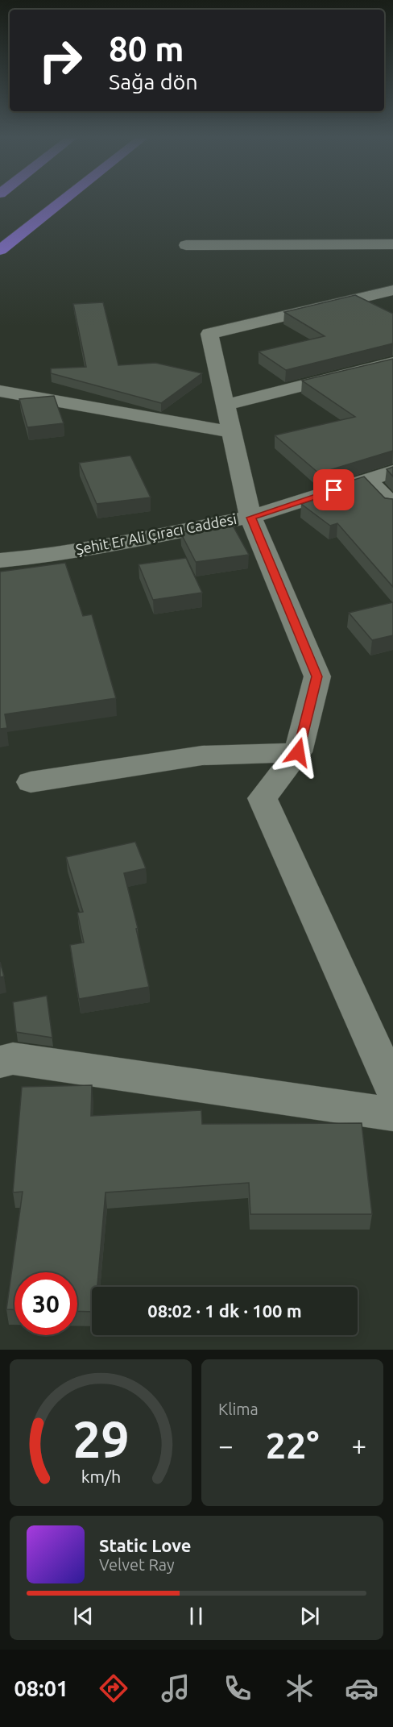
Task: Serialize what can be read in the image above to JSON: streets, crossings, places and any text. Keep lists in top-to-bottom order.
{
  "streets": {
    "street": ["Şehit Er Ali Çıracı Caddesi"]
  },
  "page": {
    "turn": ["80 m", "Sağa dön"],
    "limit": "30",
    "trip": "08:02 · 1 dk · 100 m",
    "tile": "Klima",
    "heat": ["−", "22°", "+"],
    "song": ["Static Love", "Velvet Ray"],
    "tabs": "08:01",
    "gauge": ["29", "km/h"]
  }
}
